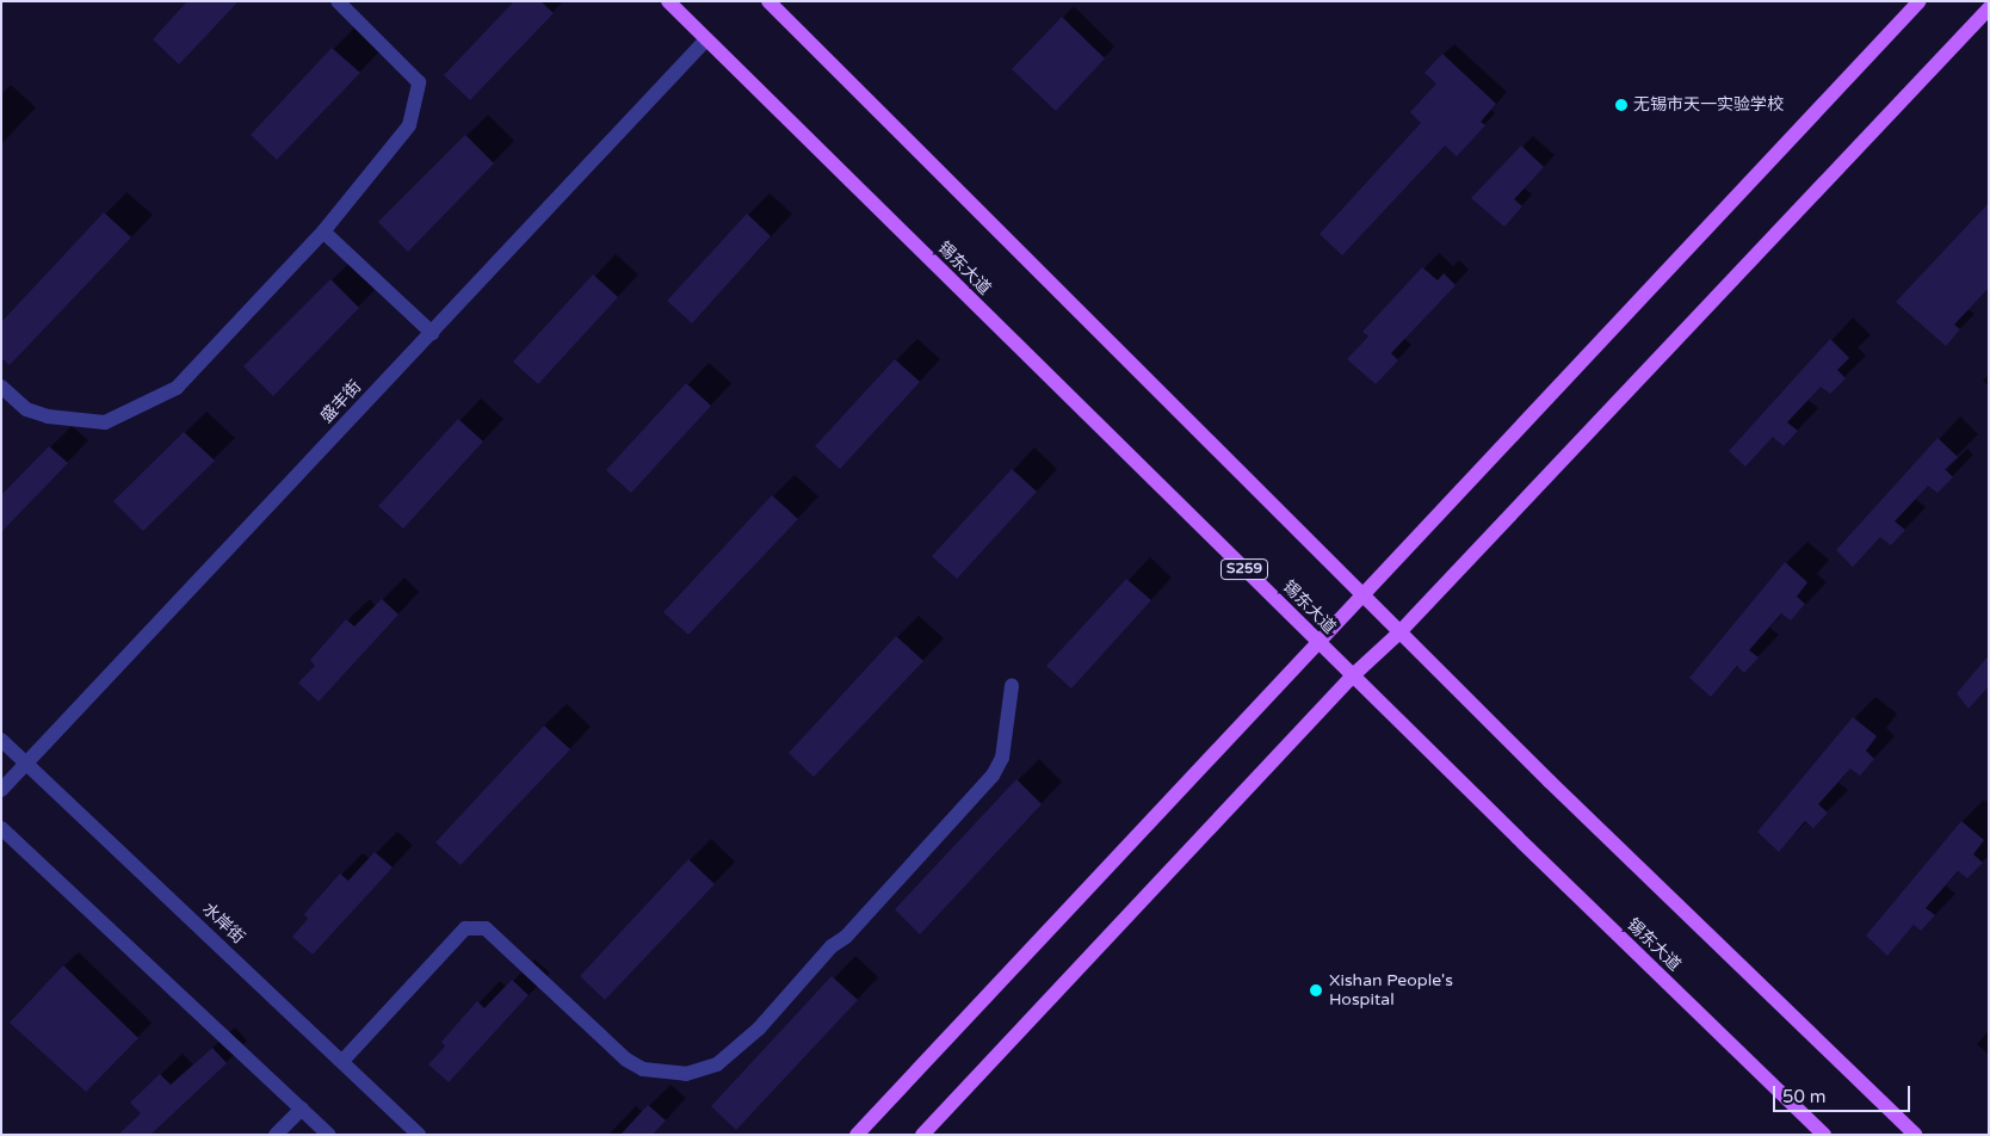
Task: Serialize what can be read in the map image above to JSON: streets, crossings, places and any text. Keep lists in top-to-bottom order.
{
  "streets": {
    "main road": ["锡东大道", "S259"],
    "street": ["盛丰街", "水岸街"]
  },
  "crossings": [
    ["锡东大道", "盛丰街"],
    ["盛丰街", "水岸街"]
  ],
  "places": ["无锡市天一实验学校", "Xishan People's Hospital"],
  "scale_bar": "50 m"
}
